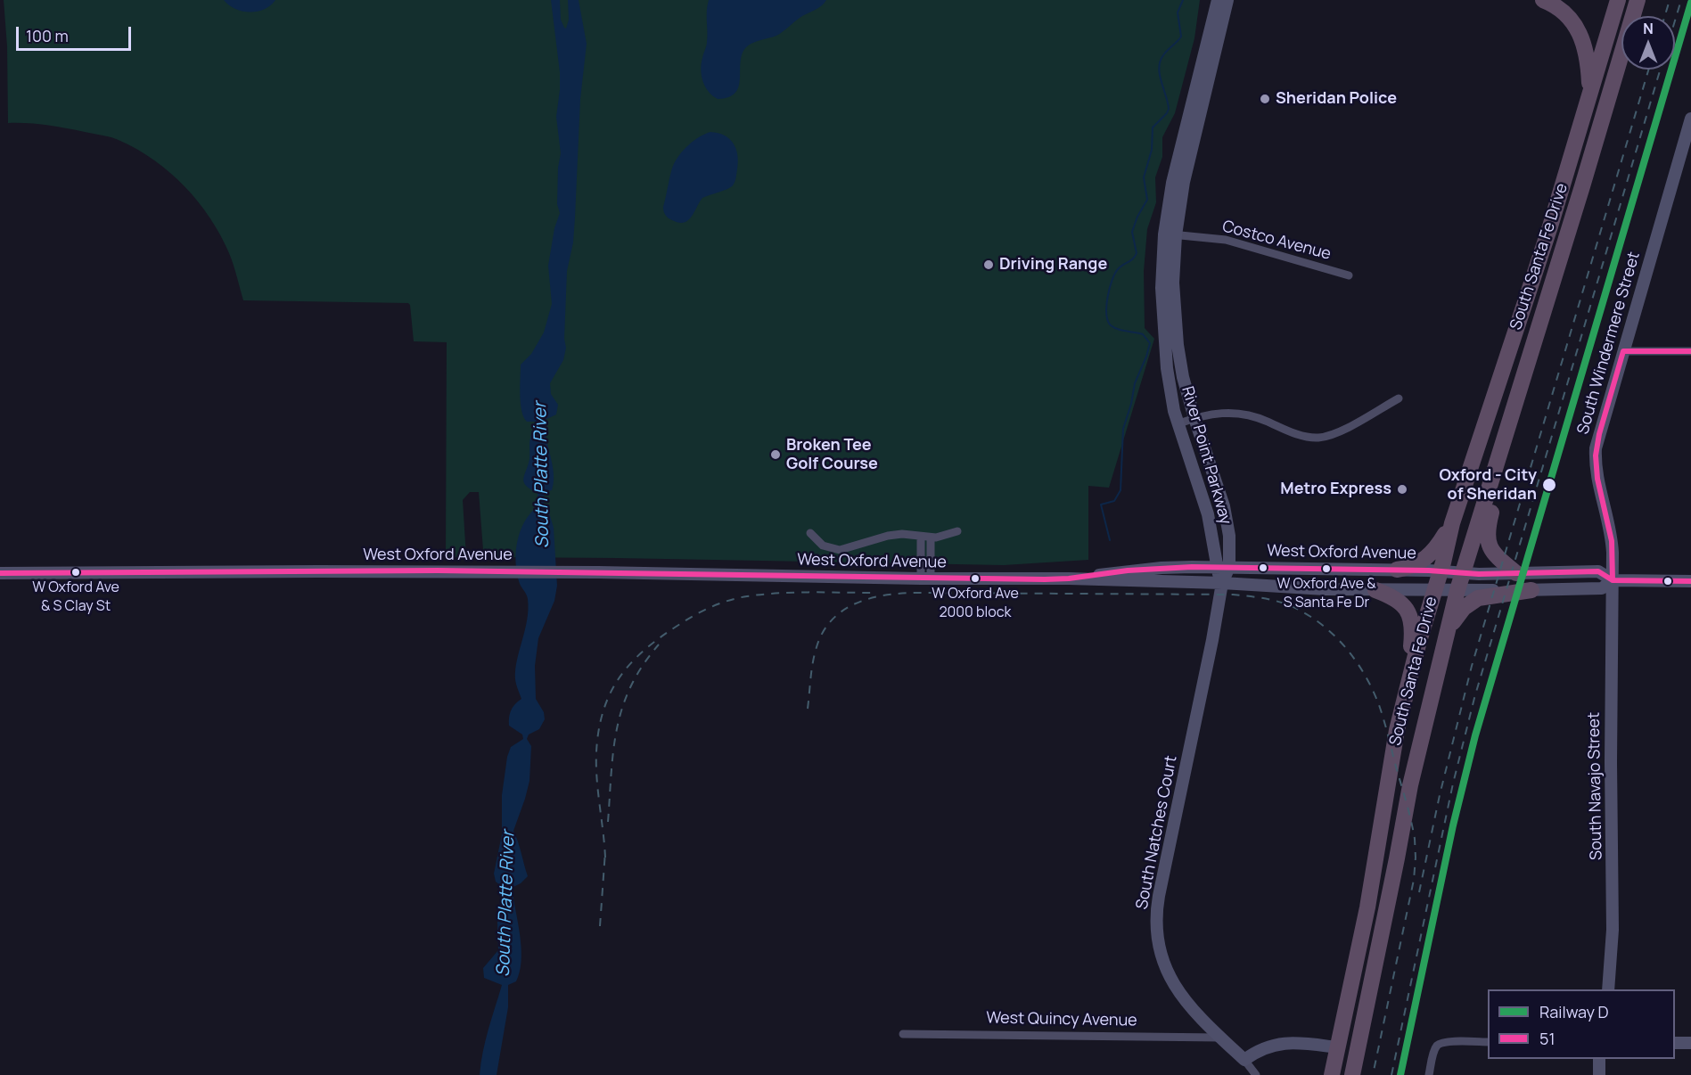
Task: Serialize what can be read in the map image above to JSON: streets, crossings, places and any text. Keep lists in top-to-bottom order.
{
  "streets": {
    "highway": ["South Santa Fe Drive"],
    "street": [
      "Costco Avenue",
      "South Windermere Street",
      "River Point Parkway",
      "West Oxford Avenue",
      "South Navajo Street",
      "South Natches Court",
      "West Quincy Avenue"
    ]
  },
  "crossings": [
    ["Costco Avenue", "River Point Parkway"],
    ["South Santa Fe Drive", "West Oxford Avenue"],
    ["South Windermere Street", "West Oxford Avenue"],
    ["South Windermere Street", "South Navajo Street"],
    ["River Point Parkway", "West Oxford Avenue"],
    ["River Point Parkway", "South Natches Court"],
    ["West Oxford Avenue", "South Navajo Street"],
    ["West Oxford Avenue", "South Natches Court"],
    ["South Natches Court", "West Quincy Avenue"]
  ],
  "water": ["South Platte River"],
  "places": [
    "Sheridan Police",
    "Driving Range",
    "Broken Tee Golf Course",
    "Oxford - City of Sheridan",
    "Metro Express",
    "W Oxford Ave & S Santa Fe Dr",
    "W Oxford Ave & S Clay St",
    "W Oxford Ave 2000 block"
  ],
  "lines": ["rail line D", "transit line 51"],
  "legend": ["Railway D", "51"],
  "scale_bar": "100 m",
  "north": "top"
}
